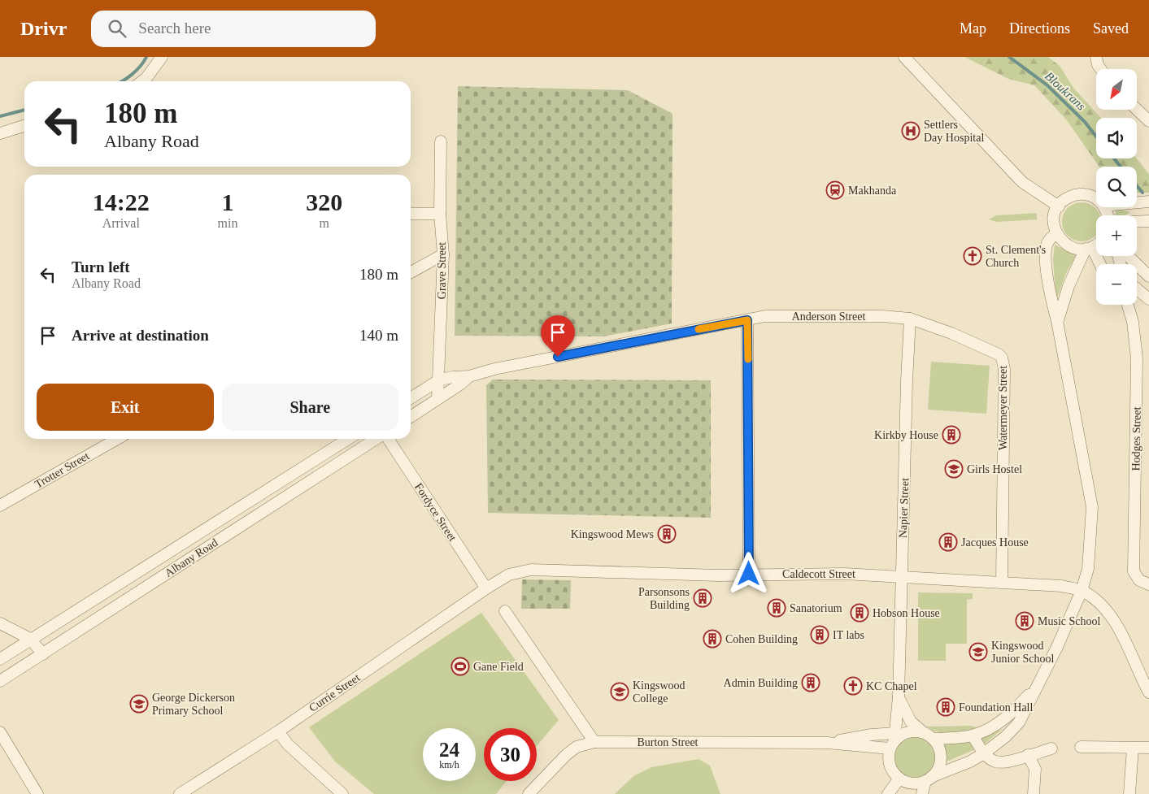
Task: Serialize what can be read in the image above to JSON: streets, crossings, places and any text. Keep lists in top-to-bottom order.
{
  "streets": {
    "street": [
      "Grave Street",
      "Anderson Street",
      "Watermeyer Street",
      "Hodges Street",
      "Trotter Street",
      "Napier Street",
      "Fordyce Street",
      "Albany Road",
      "Caldecott Street",
      "Currie Street",
      "Burton Street"
    ]
  },
  "crossings": [
    ["Anderson Street", "Watermeyer Street"],
    ["Anderson Street", "Napier Street"],
    ["Watermeyer Street", "Napier Street"],
    ["Watermeyer Street", "Caldecott Street"],
    ["Napier Street", "Caldecott Street"],
    ["Napier Street", "Burton Street"],
    ["Fordyce Street", "Caldecott Street"],
    ["Fordyce Street", "Currie Street"],
    ["Caldecott Street", "Currie Street"]
  ],
  "water": ["Bloukrans"],
  "places": {
    "hospital": ["Settlers Day Hospital"],
    "station": ["Makhanda"],
    "church": ["St. Clement's Church", "KC Chapel"],
    "building": [
      "Kirkby House",
      "Kingswood Mews",
      "Jacques House",
      "Parsonsons Building",
      "Sanatorium",
      "Hobson House",
      "Music School",
      "IT labs",
      "Cohen Building",
      "Admin Building",
      "Foundation Hall"
    ],
    "school or university": [
      "Girls Hostel",
      "Kingswood Junior School",
      "Kingswood College",
      "George Dickerson Primary School"
    ],
    "sports": ["Gane Field"]
  },
  "north": "bottom left",
  "page": {
    "header": "Drivr",
    "search": "Search here",
    "nav": ["Map", "Directions", "Saved"],
    "map_buttons": ["+", "−"],
    "turn": ["180 m", "Albany Road"],
    "eta": [
      "14:22",
      "Arrival",
      "1",
      "min",
      "320",
      "m"
    ],
    "list": [
      {
        "name": "Turn left",
        "note": "Albany Road",
        "value": "180 m"
      },
      {
        "name": "Arrive at destination",
        "value": "140 m"
      }
    ],
    "buttons": ["Exit", "Share"],
    "speed": "24 km/h",
    "limit": "30"
  }
}
